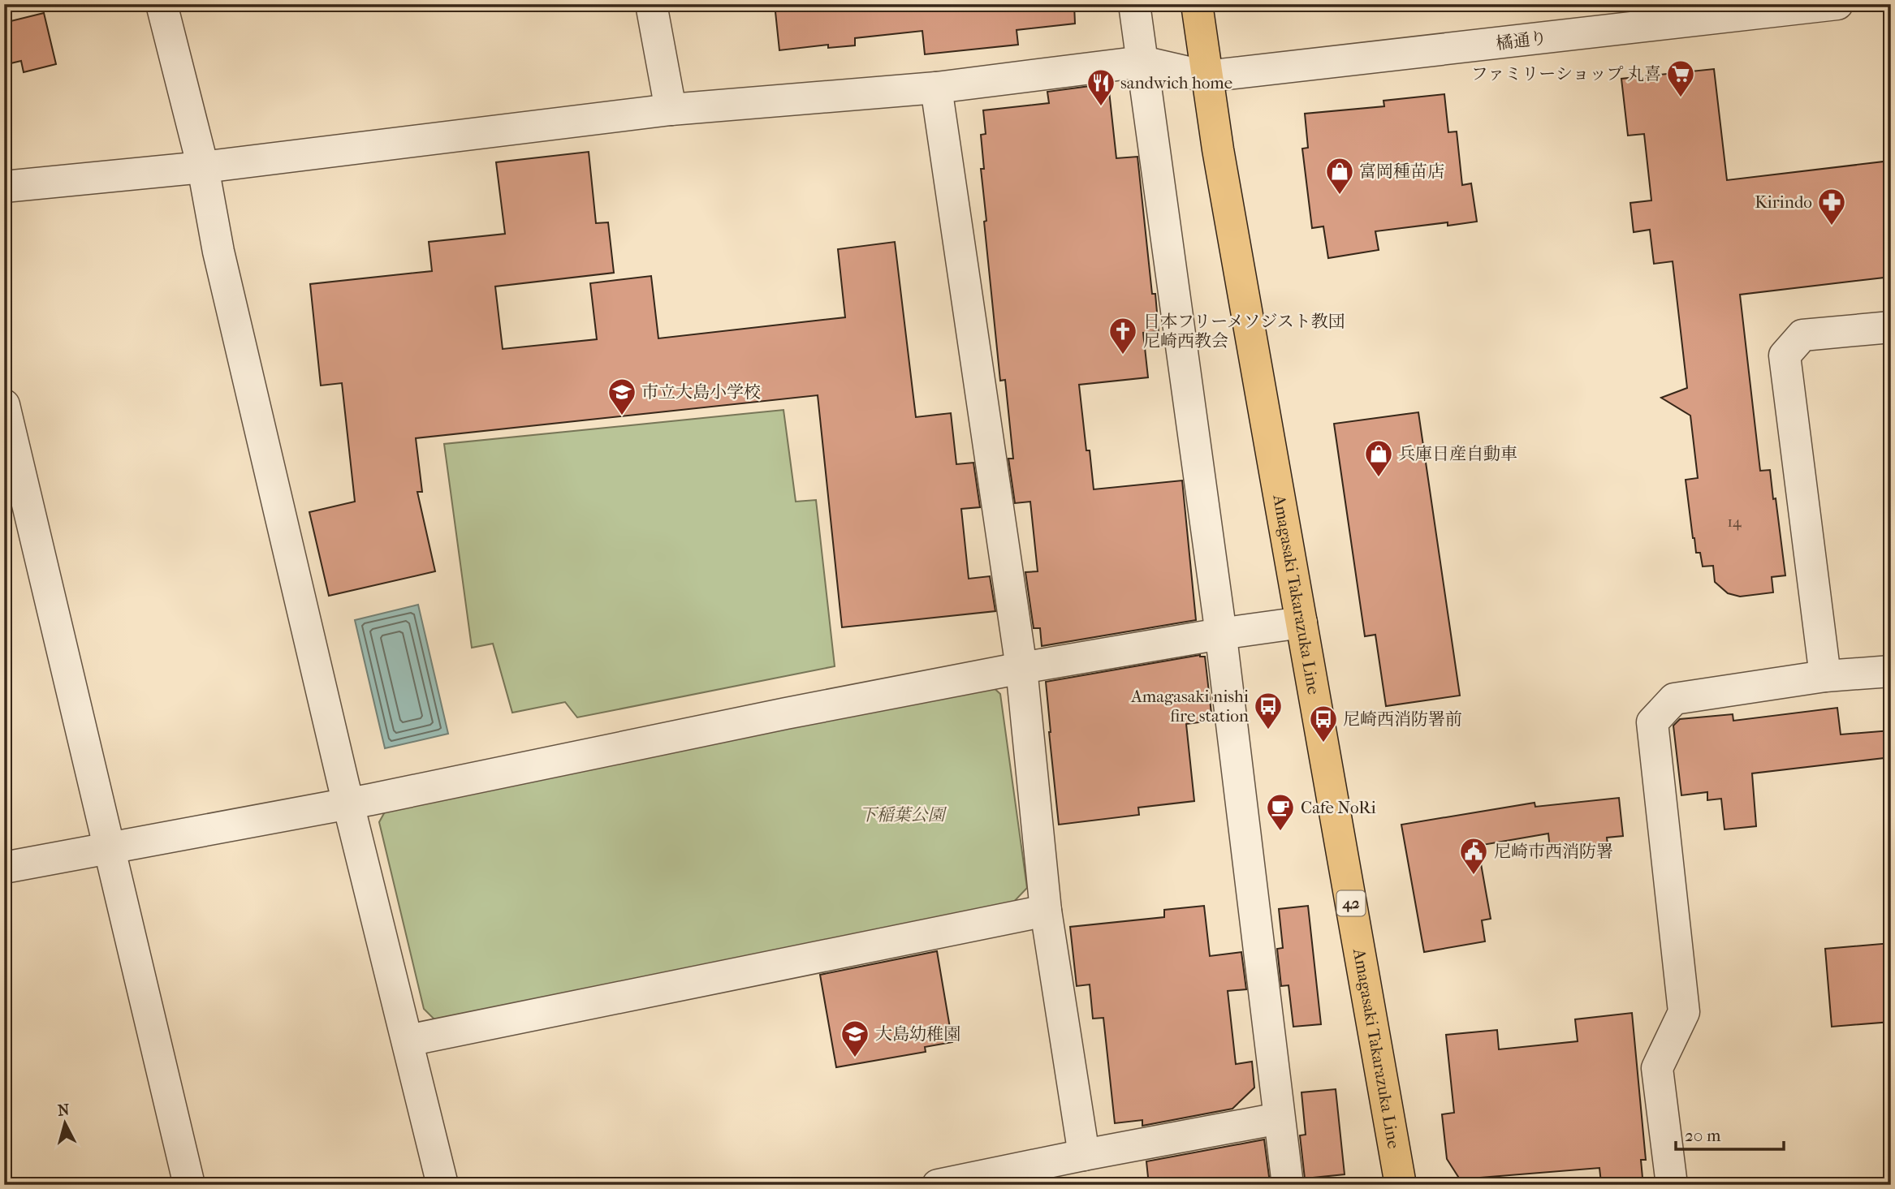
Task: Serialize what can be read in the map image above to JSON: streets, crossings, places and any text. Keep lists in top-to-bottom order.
{
  "streets": {
    "main road": ["Amagasaki Takarazuka Line", "42"],
    "street": ["橘通り"]
  },
  "crossings": [
    ["橘通り", "Amagasaki Takarazuka Line"]
  ],
  "parks": ["下稲葉公園"],
  "places": {
    "supermarket": ["ファミリーショップ 丸喜"],
    "restaurant": ["sandwich home"],
    "shop": ["富岡種苗店", "兵庫日産自動車"],
    "pharmacy": ["Kirindo"],
    "church": ["日本フリーメソジスト教団 尼崎西教会"],
    "school or university": ["市立大島小学校", "大島幼稚園"],
    "bus stop": ["Amagasaki nishi fire station", "尼崎西消防署前"],
    "cafe": ["Cafe NoRi"],
    "public building": ["尼崎市西消防署"]
  },
  "house_numbers": ["14"],
  "scale_bar": "20 m",
  "north": "top"
}
